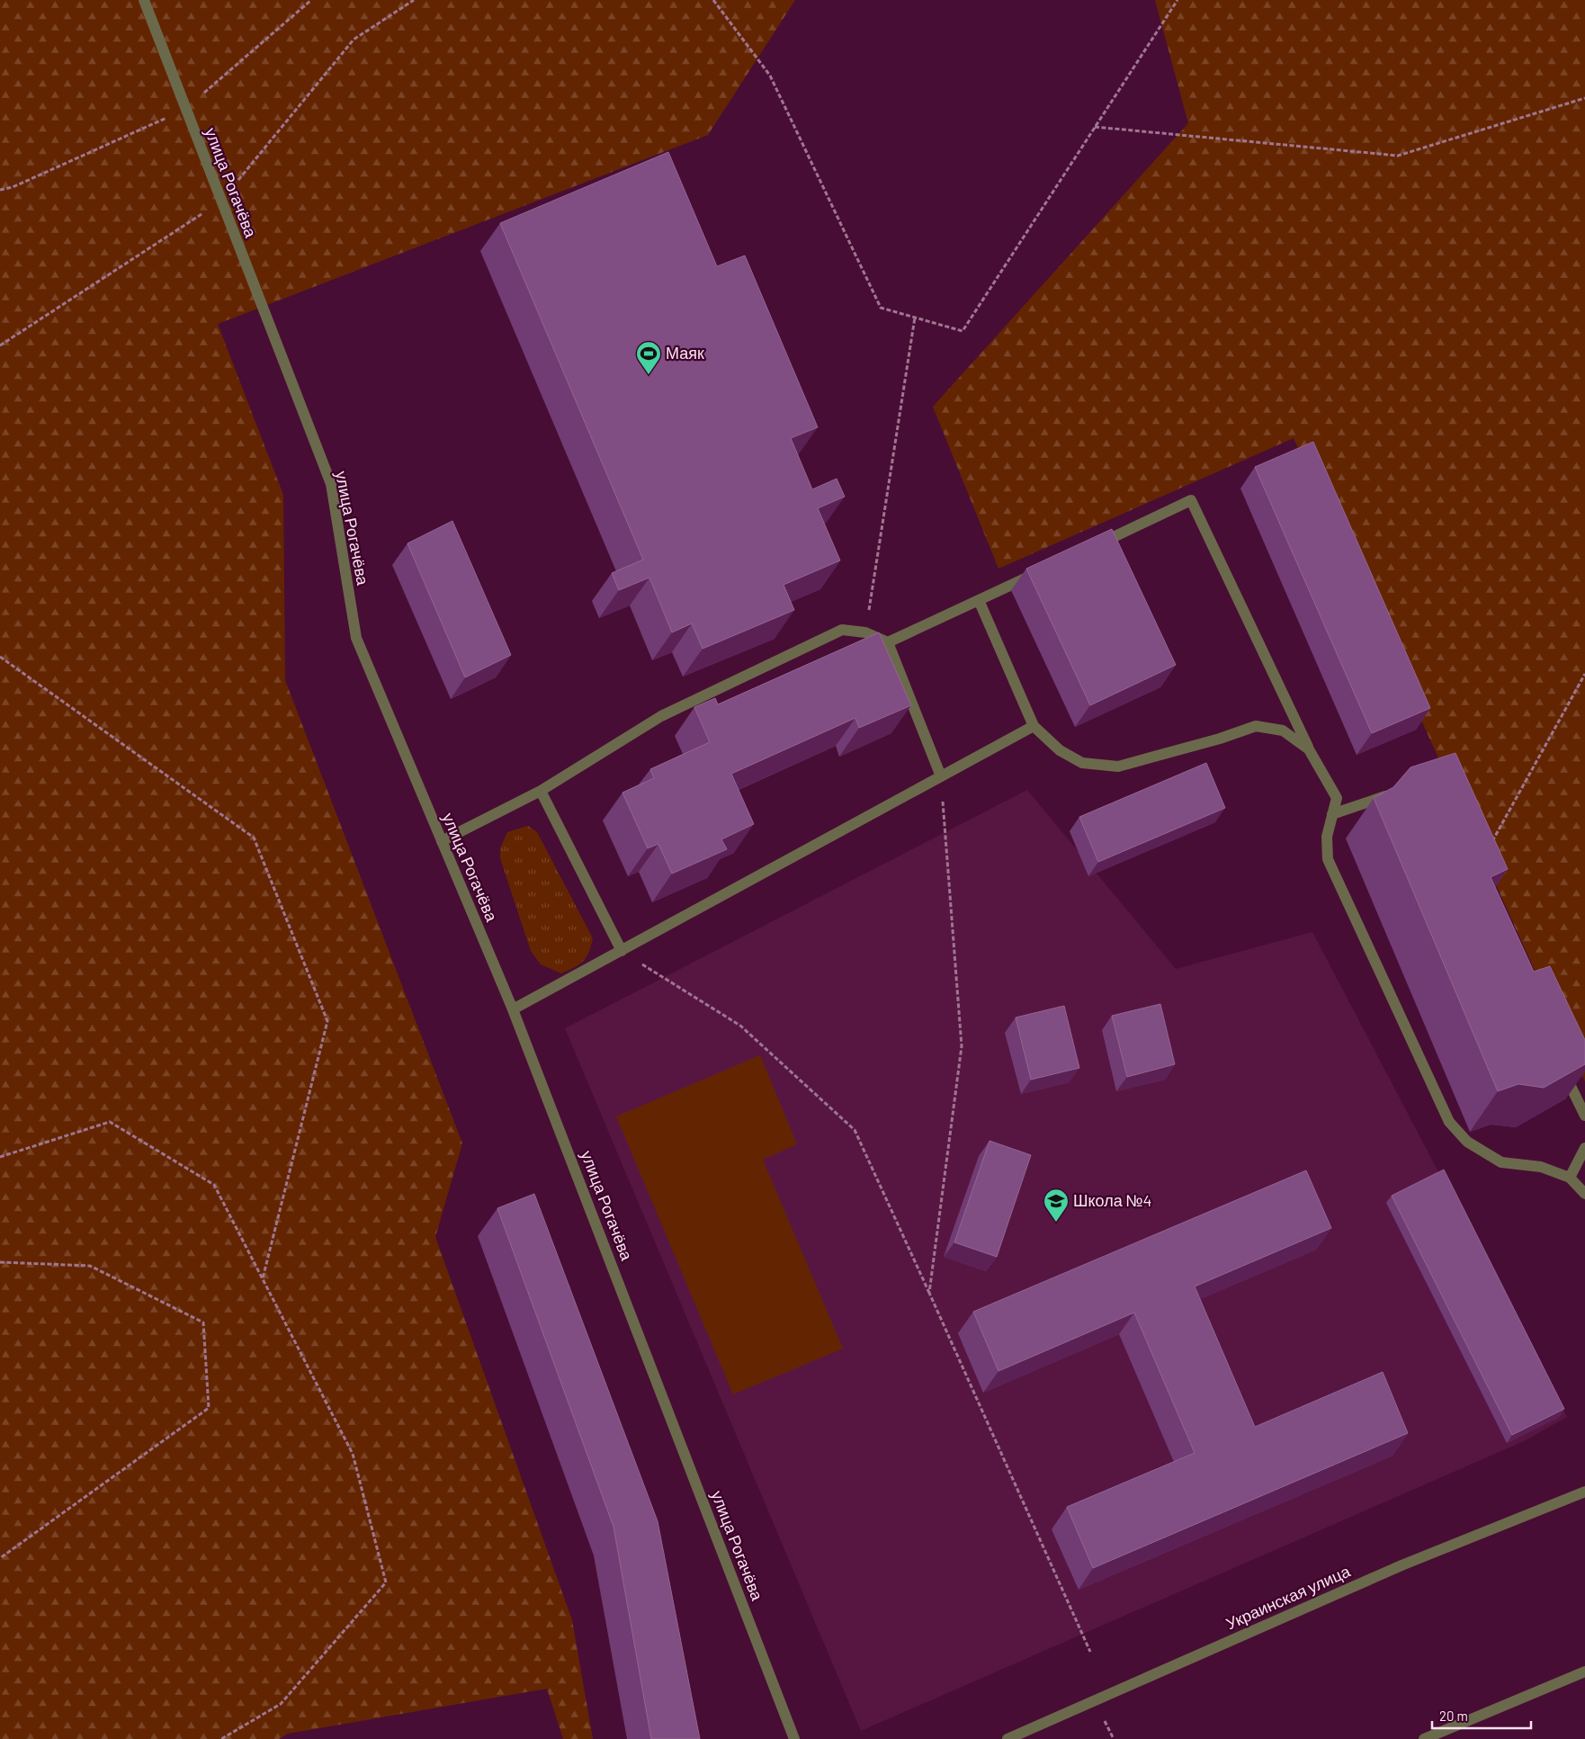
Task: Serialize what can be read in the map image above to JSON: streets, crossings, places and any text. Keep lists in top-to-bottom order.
{
  "streets": {
    "street": ["улица Рогачёва", "Украинская улица"]
  },
  "places": {
    "sports": ["Маяк"],
    "school or university": ["Школа №4"]
  },
  "scale_bar": "20 m"
}
